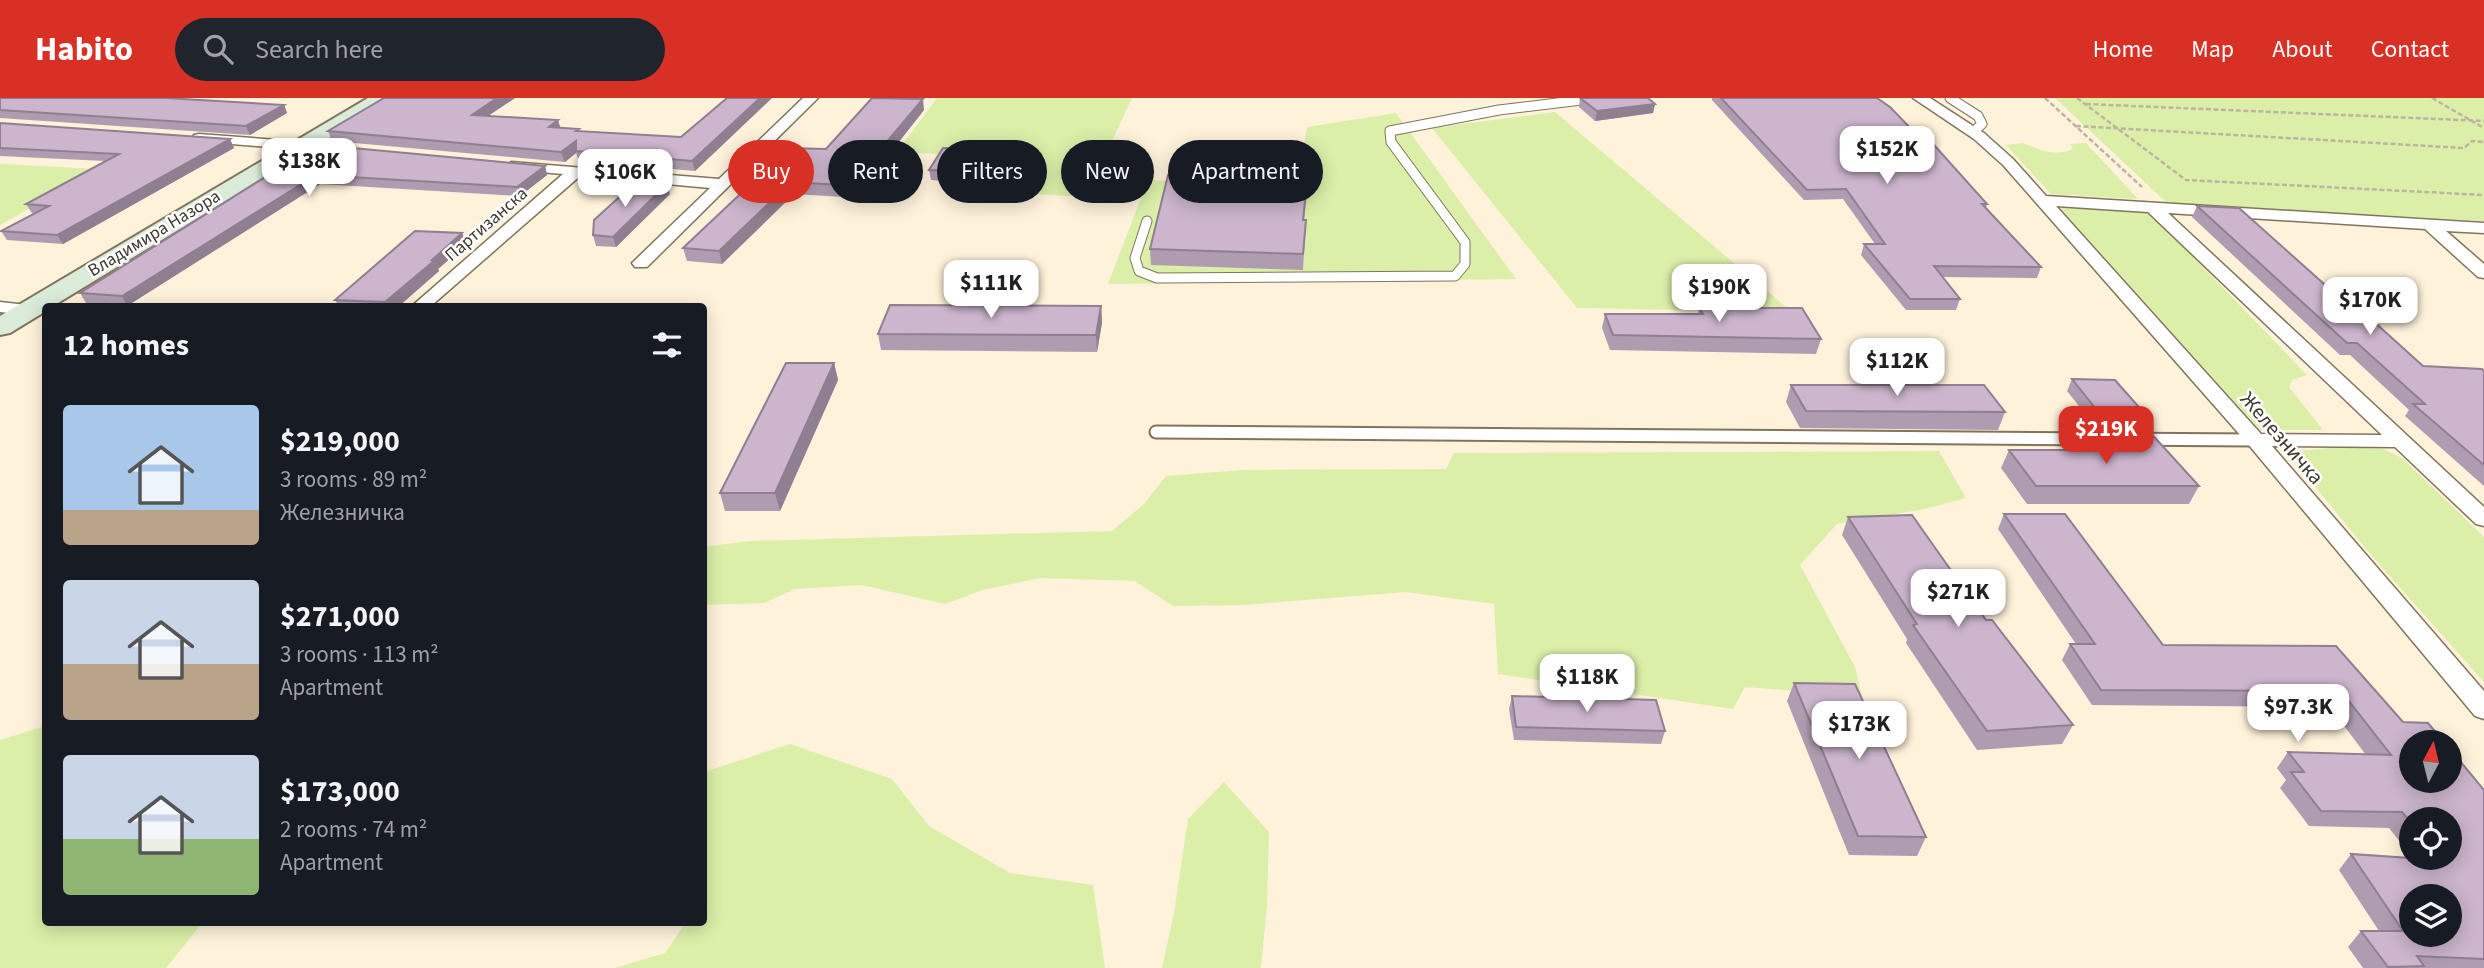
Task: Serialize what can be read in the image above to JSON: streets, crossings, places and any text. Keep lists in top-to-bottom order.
{
  "streets": {
    "street": ["Партизанска", "Владимира Назора", "Железничка"]
  },
  "north": "top",
  "page": {
    "header": "Habito",
    "search": "Search here",
    "nav": [
      "Home",
      "Map",
      "About",
      "Contact"
    ],
    "price": [
      "$152K",
      "$138K",
      "$106K",
      "$111K",
      "$190K",
      "$170K",
      "$112K",
      "$219K",
      "$271K",
      "$118K",
      "$97.3K",
      "$173K"
    ],
    "chip": [
      "Buy",
      "Rent",
      "Filters",
      "New",
      "Apartment"
    ],
    "heading": "12 homes",
    "list": [
      {
        "name": "$219,000",
        "note": "3 rooms · 89 m² · Железничка"
      },
      {
        "name": "$271,000",
        "note": "3 rooms · 113 m² · Apartment"
      },
      {
        "name": "$173,000",
        "note": "2 rooms · 74 m² · Apartment"
      }
    ]
  }
}
